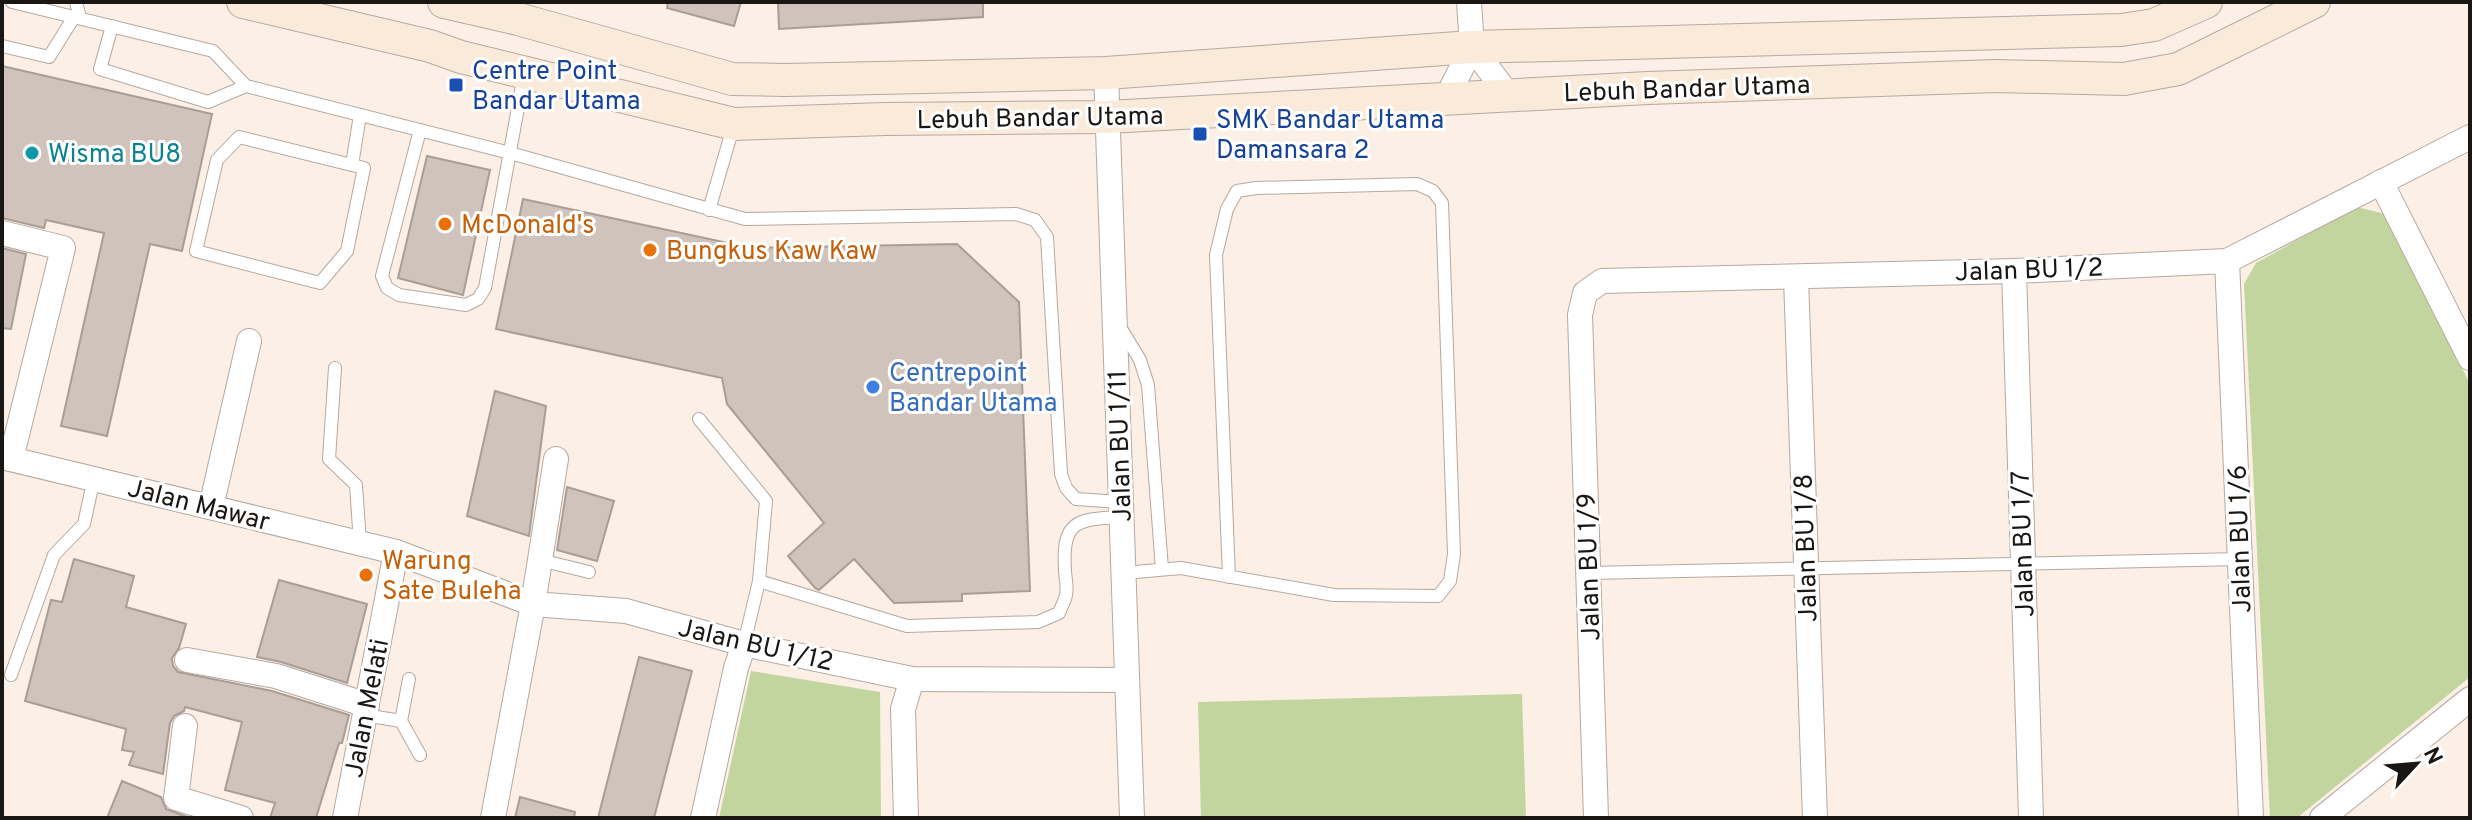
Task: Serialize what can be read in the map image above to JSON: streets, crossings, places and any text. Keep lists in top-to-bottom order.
{
  "streets": {
    "main road": ["Lebuh Bandar Utama"],
    "street": [
      "Jalan BU 1/2",
      "Jalan BU 1/11",
      "Jalan Mawar",
      "Jalan BU 1/6",
      "Jalan BU 1/7",
      "Jalan BU 1/8",
      "Jalan BU 1/9",
      "Jalan BU 1/12",
      "Jalan Melati"
    ]
  },
  "crossings": [
    ["Lebuh Bandar Utama", "Jalan BU 1/11"],
    ["Jalan BU 1/2", "Jalan BU 1/6"],
    ["Jalan BU 1/2", "Jalan BU 1/7"],
    ["Jalan BU 1/2", "Jalan BU 1/8"],
    ["Jalan BU 1/2", "Jalan BU 1/9"],
    ["Jalan BU 1/11", "Jalan BU 1/12"],
    ["Jalan Mawar", "Jalan BU 1/12"],
    ["Jalan Mawar", "Jalan Melati"],
    ["Jalan BU 1/12", "Jalan Melati"]
  ],
  "places": {
    "transit": ["Centre Point Bandar Utama", "SMK Bandar Utama Damansara 2"],
    "other": [
      "Wisma BU8",
      "McDonald's",
      "Bungkus Kaw Kaw",
      "Centrepoint Bandar Utama",
      "Warung Sate Buleha"
    ]
  },
  "north": "top right"
}
